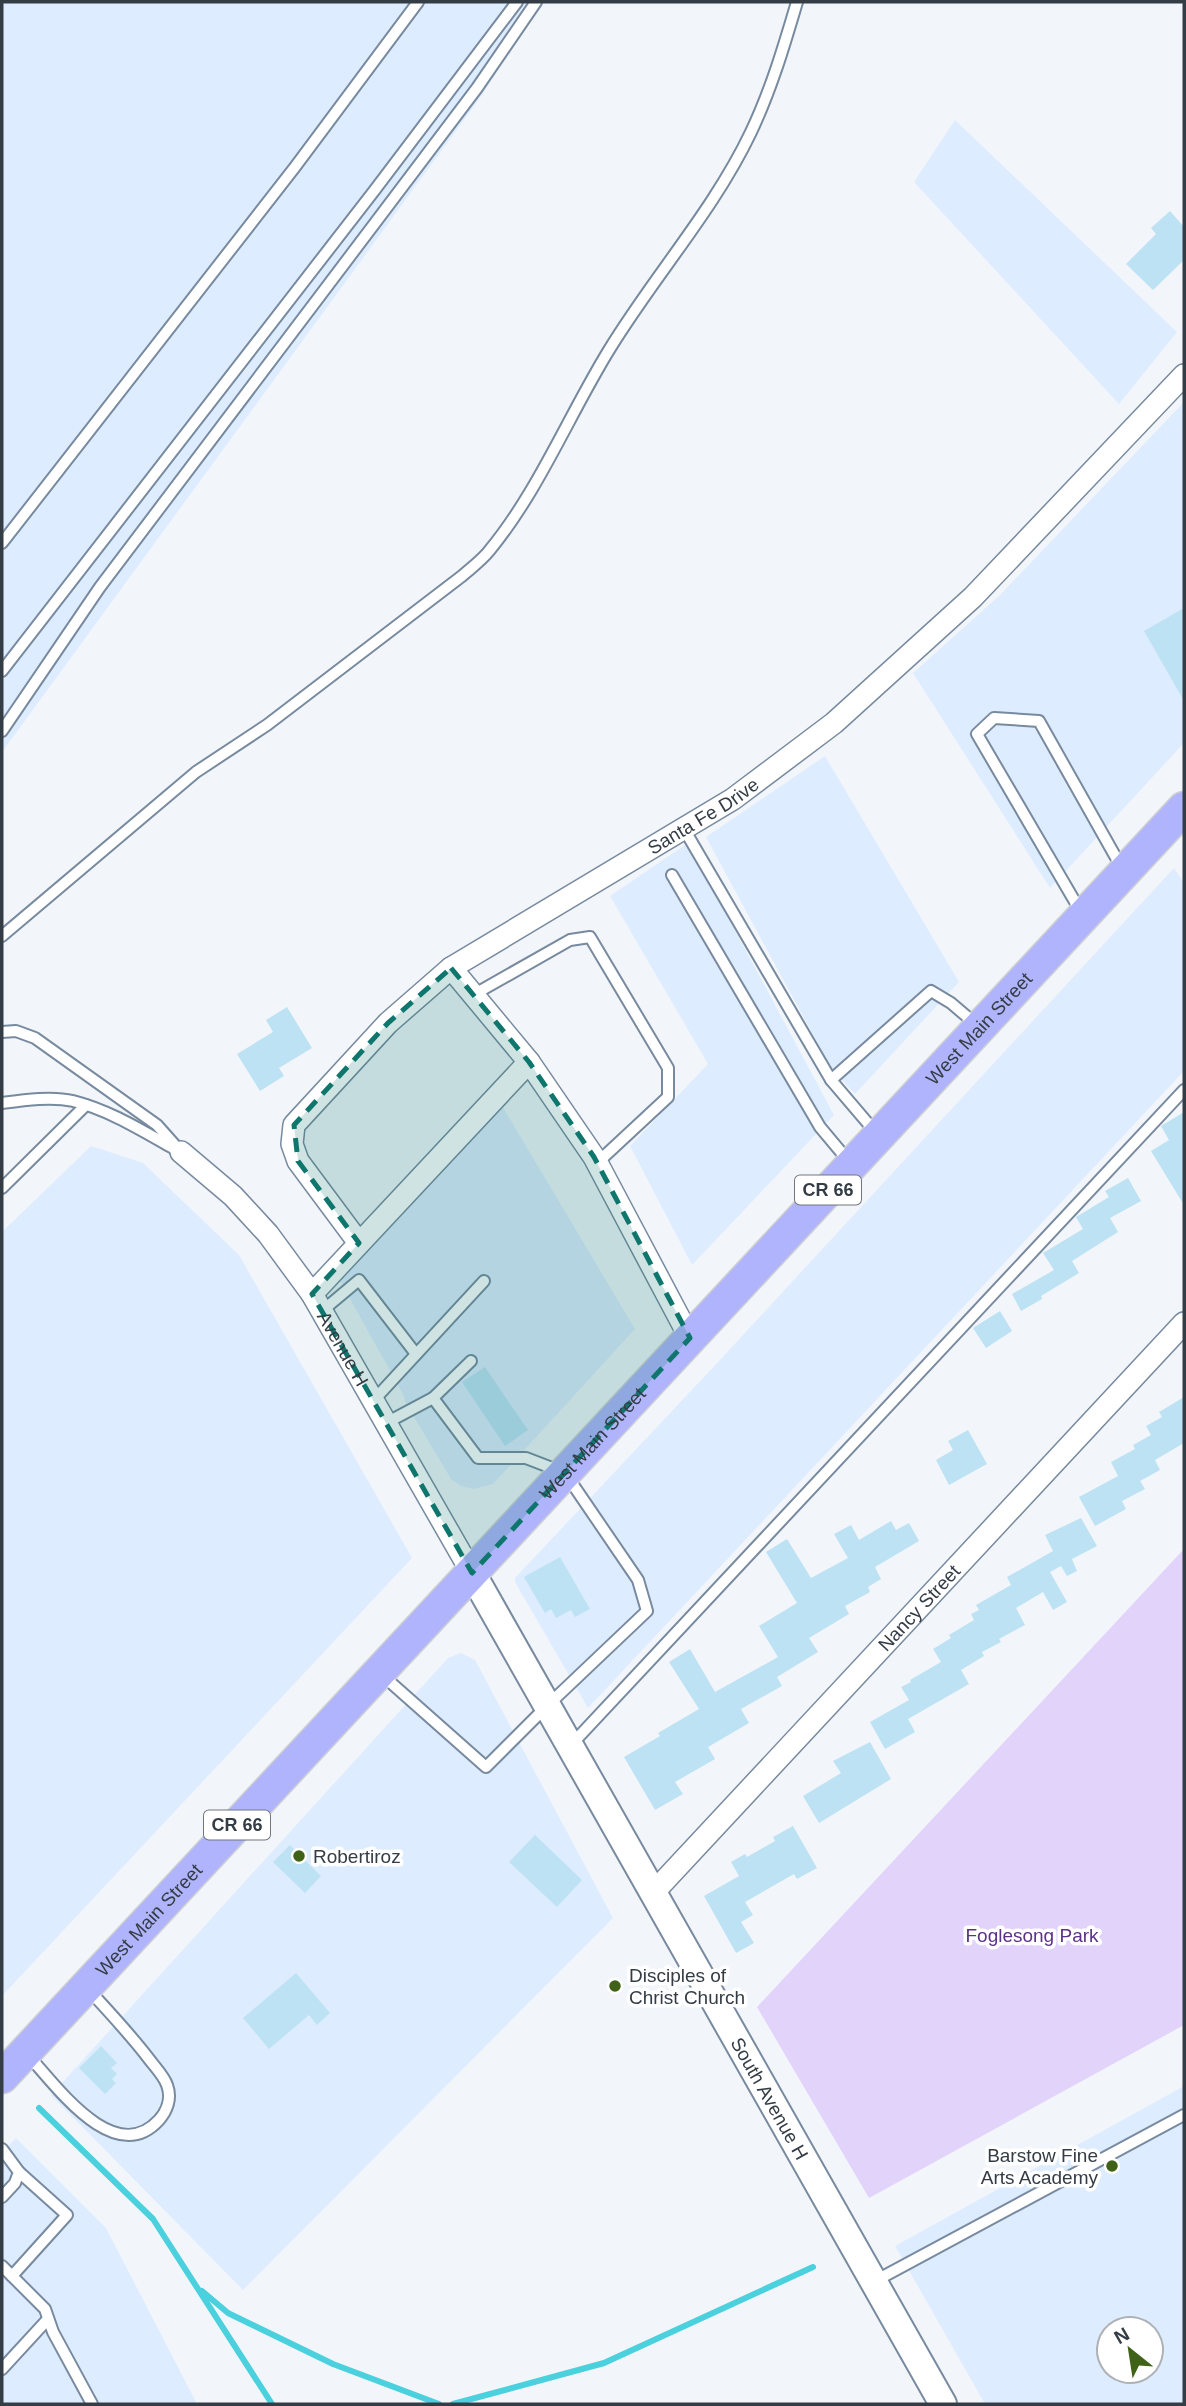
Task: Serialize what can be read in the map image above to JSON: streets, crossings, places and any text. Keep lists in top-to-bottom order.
{
  "streets": {
    "main road": ["West Main Street", "CR 66"],
    "street": [
      "Santa Fe Drive",
      "Avenue H",
      "Nancy Street",
      "South Avenue H"
    ]
  },
  "crossings": [
    ["West Main Street", "Avenue H"],
    ["West Main Street", "South Avenue H"],
    ["Avenue H", "South Avenue H"],
    ["Nancy Street", "South Avenue H"]
  ],
  "parks": ["Foglesong Park"],
  "places": ["Robertiroz", "Disciples of Christ Church", "Barstow Fine Arts Academy"],
  "north": "top left"
}
